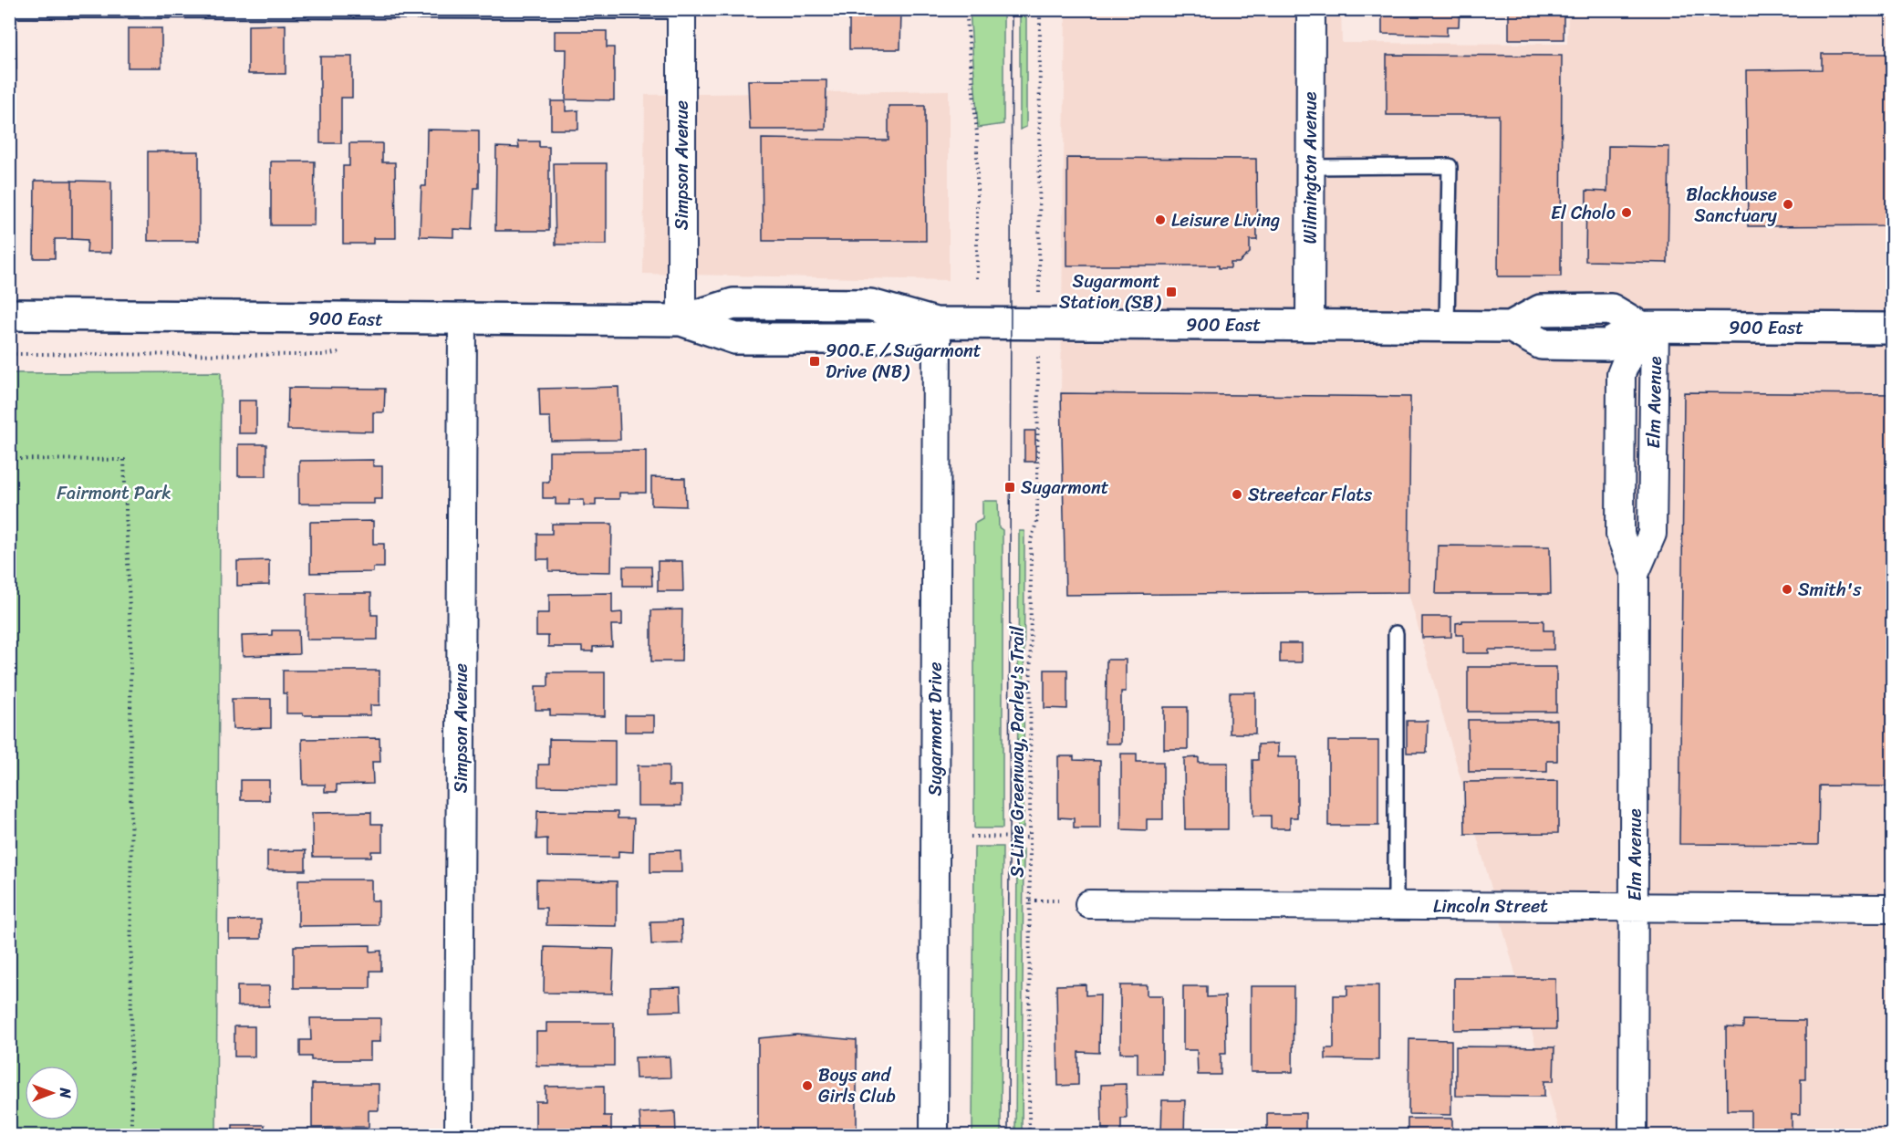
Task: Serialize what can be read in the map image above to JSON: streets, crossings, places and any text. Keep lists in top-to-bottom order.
{
  "streets": {
    "street": [
      "Simpson Avenue",
      "Wilmington Avenue",
      "900 East",
      "Elm Avenue",
      "Sugarmont Drive",
      "Lincoln Street"
    ],
    "path": ["S-Line Greenway, Parley's Trail"]
  },
  "crossings": [
    ["Simpson Avenue", "900 East"],
    ["Wilmington Avenue", "900 East"],
    ["900 East", "Elm Avenue"],
    ["900 East", "Sugarmont Drive"],
    ["Elm Avenue", "Lincoln Street"]
  ],
  "parks": ["Fairmont Park"],
  "places": {
    "other": [
      "Blackhouse Sanctuary",
      "El Cholo",
      "Leisure Living",
      "Streetcar Flats",
      "Smith's",
      "Boys and Girls Club"
    ],
    "transit": ["Sugarmont Station (SB)", "900 E / Sugarmont Drive (NB)", "Sugarmont"]
  },
  "north": "right"
}
